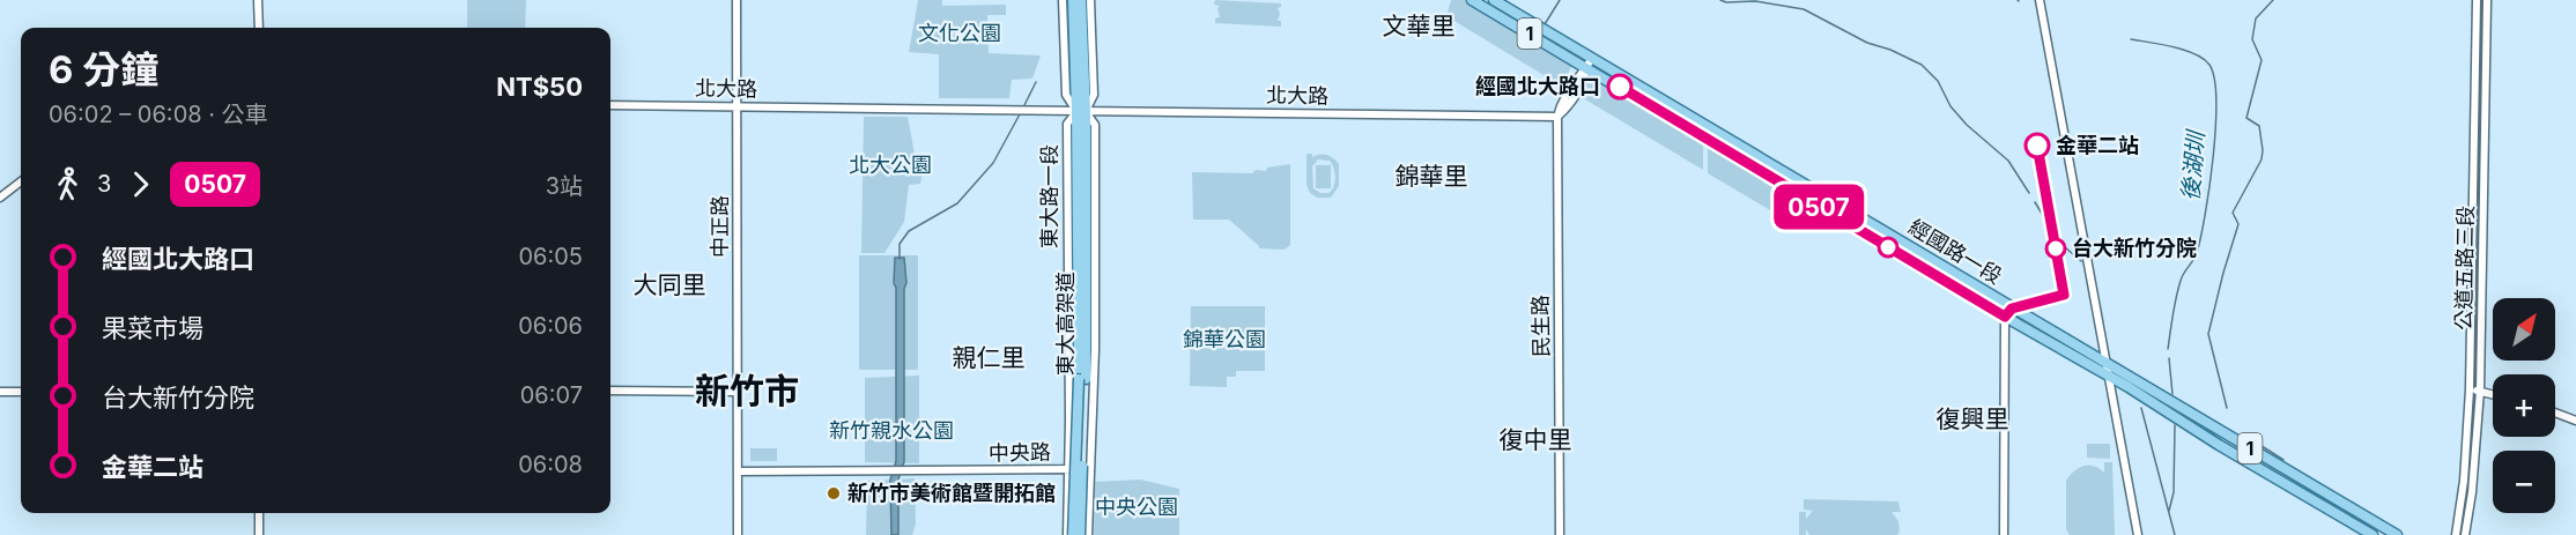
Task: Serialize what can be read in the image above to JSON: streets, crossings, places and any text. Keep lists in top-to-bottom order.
{
  "streets": {
    "main road": ["1", "經國路一段", "東大高架道"],
    "street": [
      "北大路",
      "東大路一段",
      "中正路",
      "公道五路三段",
      "民生路",
      "中央路"
    ]
  },
  "crossings": [
    ["北大路", "東大路一段"],
    ["北大路", "中正路"],
    ["北大路", "東大高架道"],
    ["北大路", "民生路"],
    ["東大路一段", "東大高架道"],
    ["東大路一段", "中央路"],
    ["中正路", "中央路"]
  ],
  "districts": [
    "文華里",
    "錦華里",
    "大同里",
    "親仁里",
    "新竹市",
    "復興里",
    "復中里"
  ],
  "water": ["後湖圳"],
  "parks": [
    "文化公園",
    "北大公園",
    "錦華公園",
    "新竹親水公園",
    "中央公園"
  ],
  "places": [
    "經國北大路口",
    "金華二站",
    "台大新竹分院",
    "新竹市美術館暨開拓館"
  ],
  "lines": ["bus line 0507"],
  "north": "top right",
  "page": {
    "on_map": "0507",
    "heading": ["6 分鐘", "06:02 – 06:08 · 公車", "NT$50"],
    "legs": ["3", "0507", "3站"],
    "list": [
      {
        "name": "經國北大路口",
        "value": "06:05"
      },
      {
        "name": "果菜市場",
        "value": "06:06"
      },
      {
        "name": "台大新竹分院",
        "value": "06:07"
      },
      {
        "name": "金華二站",
        "value": "06:08"
      }
    ],
    "map_buttons": ["+", "−"]
  }
}
